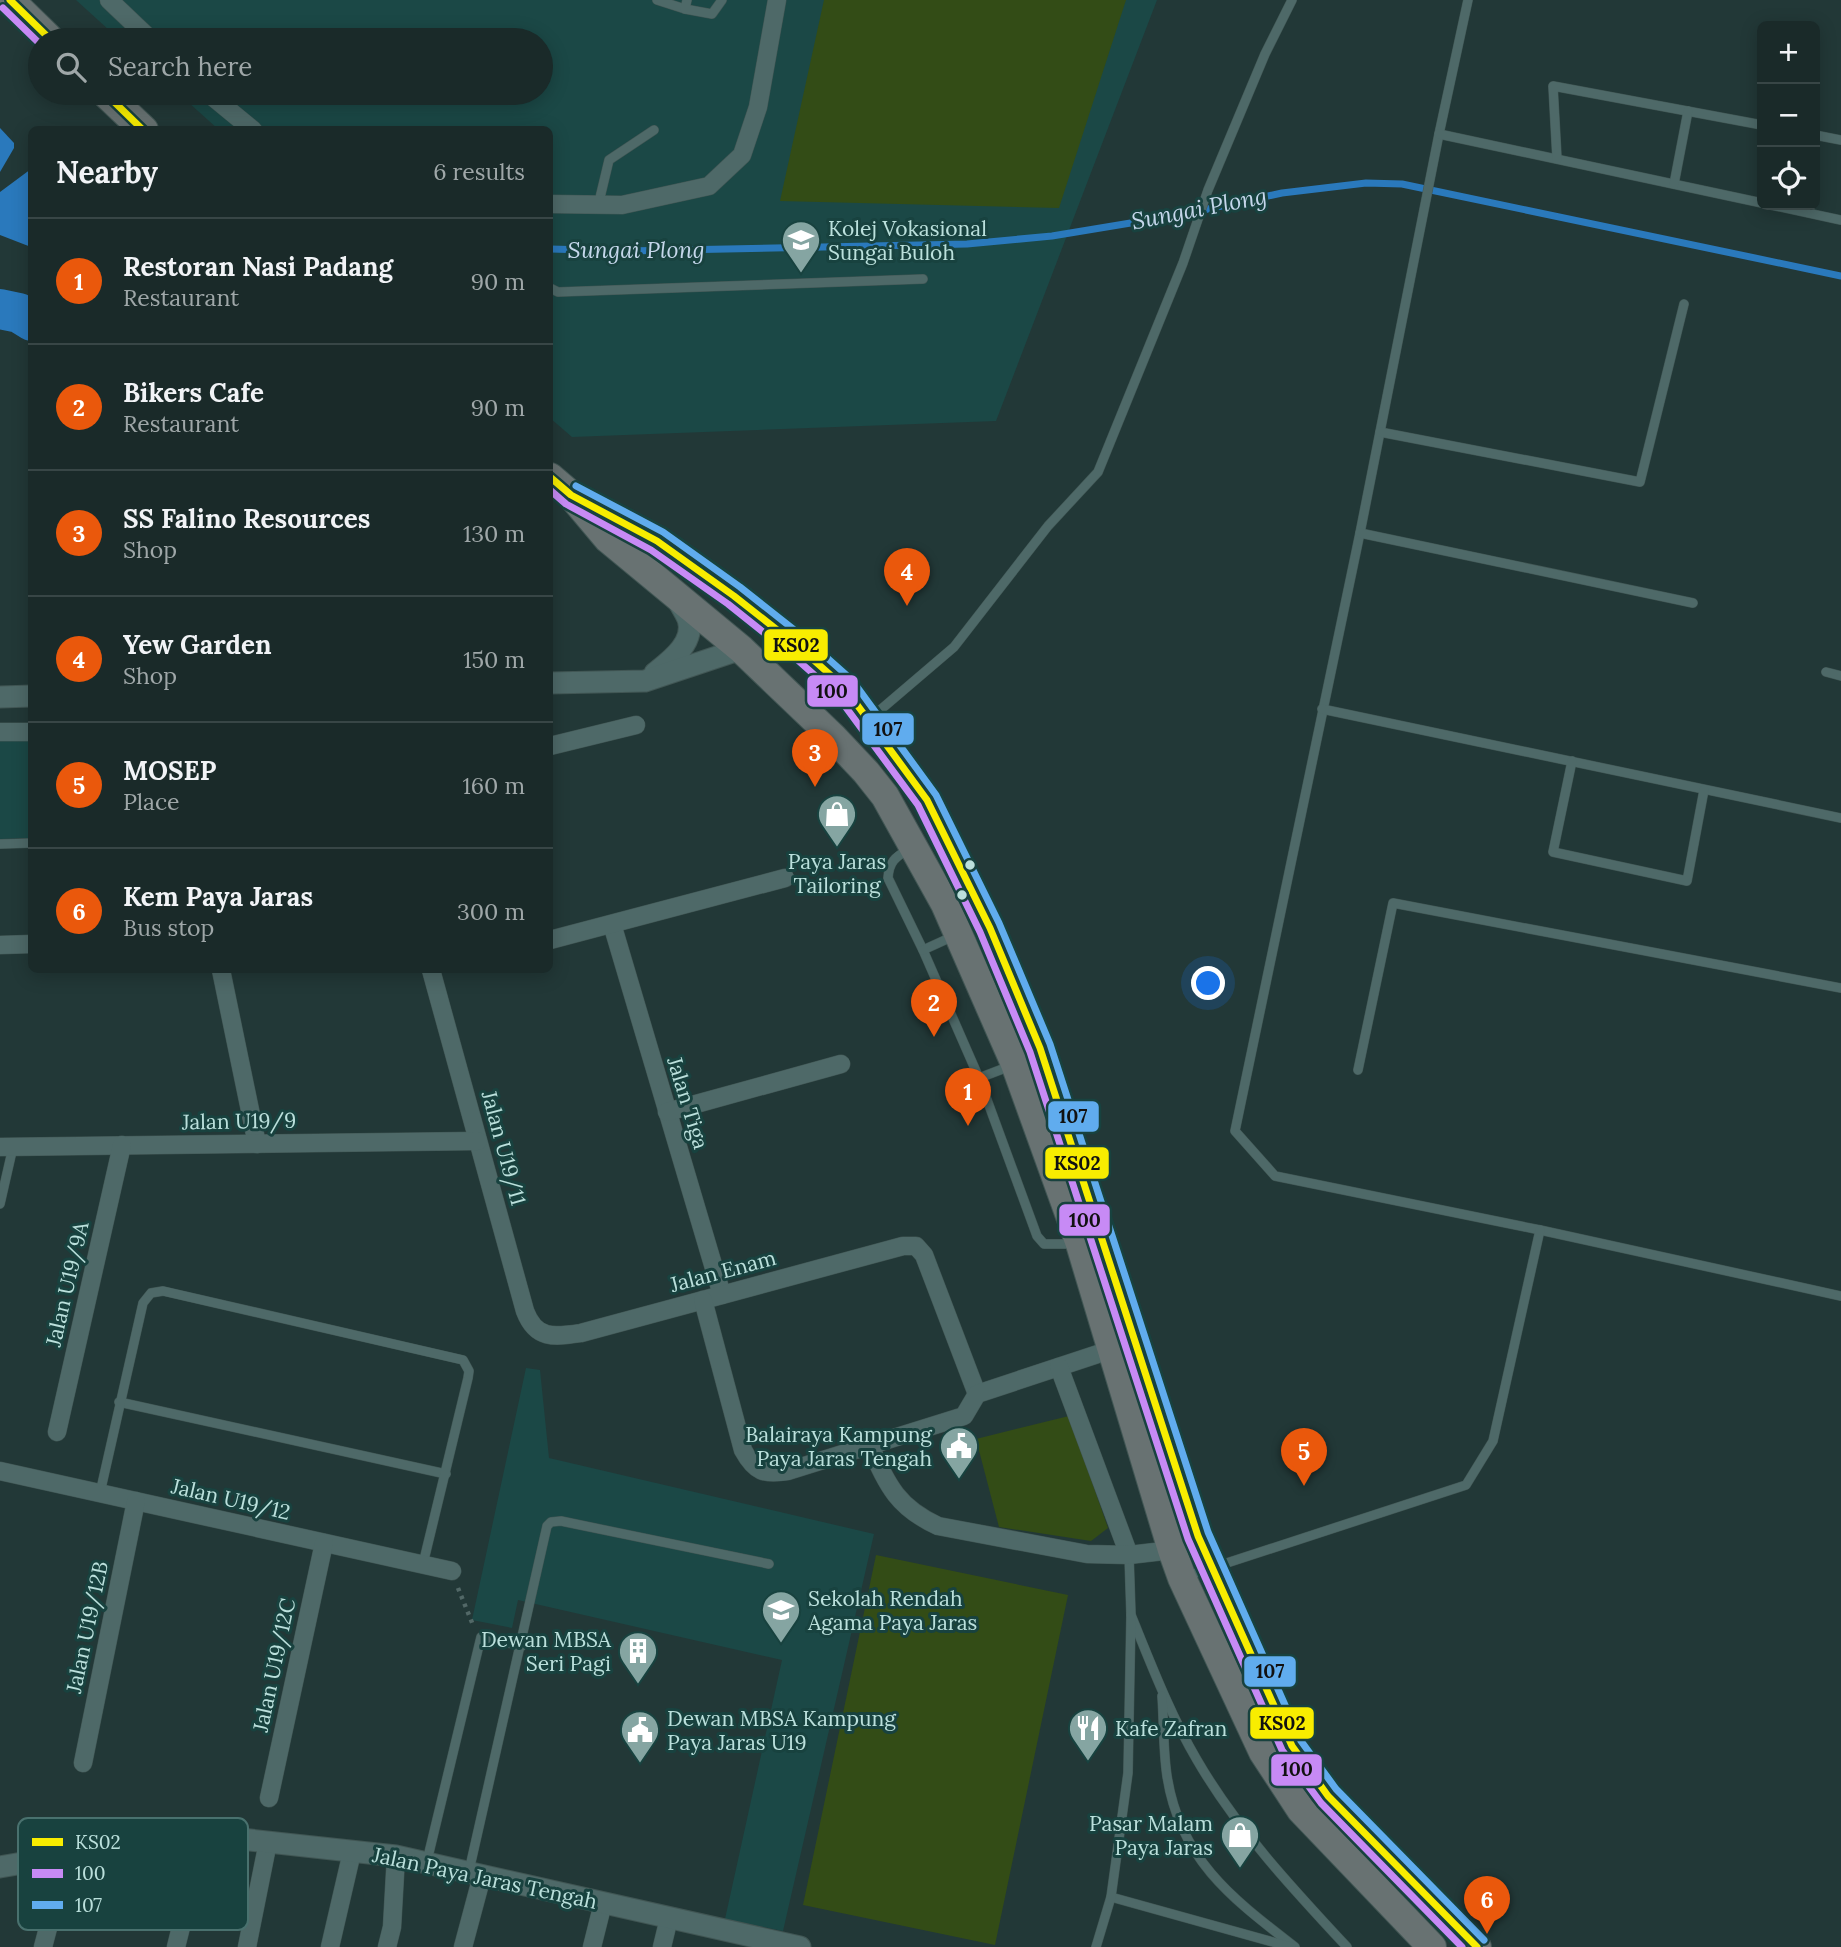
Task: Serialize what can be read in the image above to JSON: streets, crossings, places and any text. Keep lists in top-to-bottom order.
{
  "streets": {
    "street": [
      "Jalan Tiga",
      "Jalan U19/9",
      "Jalan U19/11",
      "Jalan Enam",
      "Jalan U19/9A",
      "Jalan U19/12",
      "Jalan U19/12B",
      "Jalan U19/12C",
      "Jalan Paya Jaras Tengah"
    ]
  },
  "crossings": [
    ["Jalan Tiga", "Jalan Enam"],
    ["Jalan U19/9", "Jalan U19/11"],
    ["Jalan U19/9", "Jalan U19/9A"],
    ["Jalan U19/11", "Jalan Enam"],
    ["Jalan U19/12", "Jalan U19/12B"],
    ["Jalan U19/12", "Jalan U19/12C"]
  ],
  "water": ["Sungai Plong"],
  "places": {
    "school or university": ["Kolej Vokasional Sungai Buloh", "Sekolah Rendah Agama Paya Jaras"],
    "shop": ["Paya Jaras Tailoring", "Pasar Malam Paya Jaras"],
    "public building": ["Balairaya Kampung Paya Jaras Tengah", "Dewan MBSA Kampung Paya Jaras U19"],
    "building": ["Dewan MBSA Seri Pagi"],
    "restaurant": ["Kafe Zafran"]
  },
  "lines": ["transit line KS02", "transit line 100", "transit line 107"],
  "legend": ["KS02", "100", "107"],
  "page": {
    "map_buttons": ["+", "−"],
    "search": "Search here",
    "heading": ["Nearby", "6 results"],
    "list": [
      {
        "mark": "1",
        "name": "Restoran Nasi Padang",
        "note": "Restaurant",
        "value": "90 m"
      },
      {
        "mark": "2",
        "name": "Bikers Cafe",
        "note": "Restaurant",
        "value": "90 m"
      },
      {
        "mark": "3",
        "name": "SS Falino Resources",
        "note": "Shop",
        "value": "130 m"
      },
      {
        "mark": "4",
        "name": "Yew Garden",
        "note": "Shop",
        "value": "150 m"
      },
      {
        "mark": "5",
        "name": "MOSEP",
        "note": "Place",
        "value": "160 m"
      },
      {
        "mark": "6",
        "name": "Kem Paya Jaras",
        "note": "Bus stop",
        "value": "300 m"
      }
    ],
    "pins": [
      "4",
      "3",
      "2",
      "1",
      "5",
      "6"
    ]
  }
}
